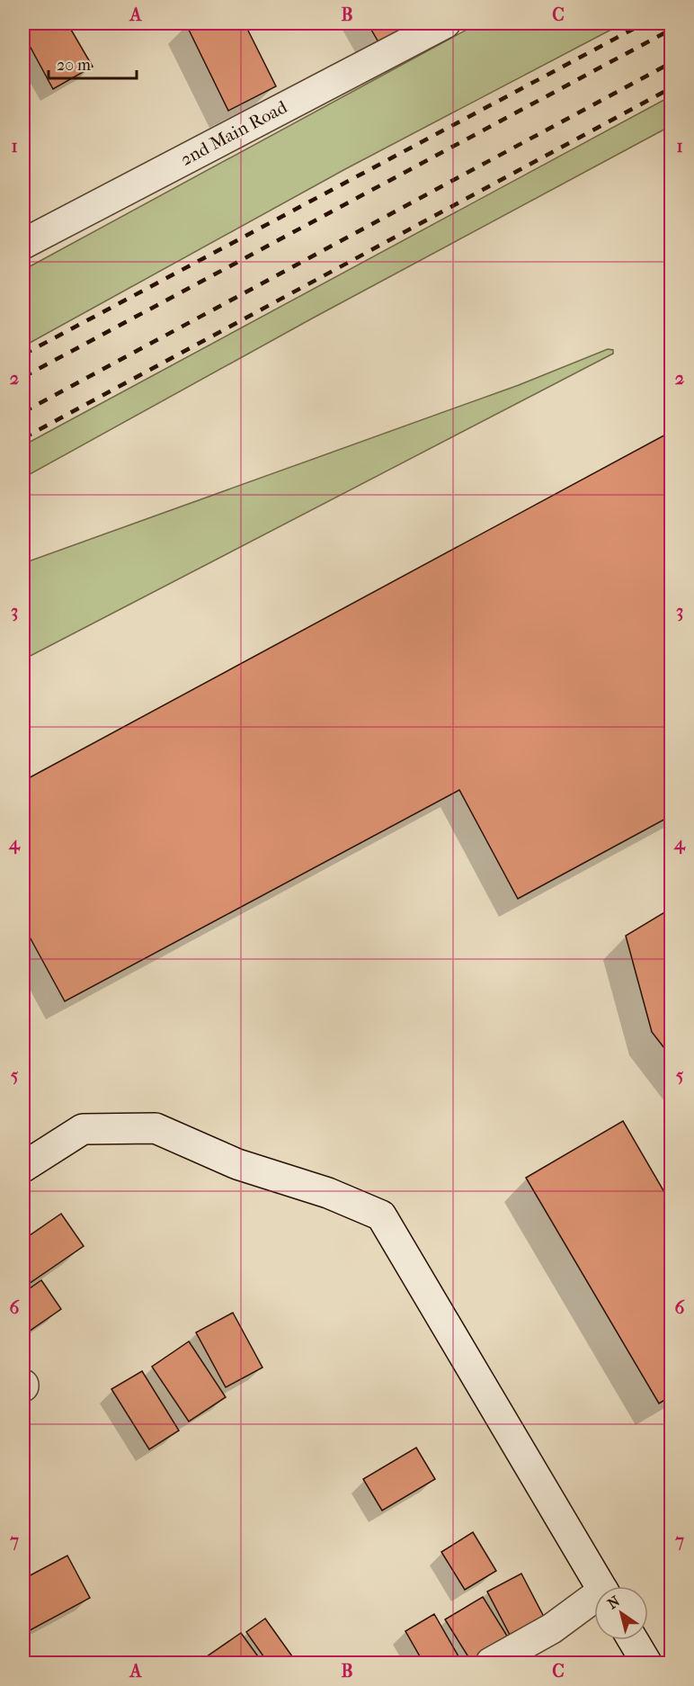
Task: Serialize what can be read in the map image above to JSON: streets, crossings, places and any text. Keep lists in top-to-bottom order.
{
  "streets": {
    "main road": ["2nd Main Road"]
  },
  "scale_bar": "20 m",
  "north": "top left",
  "grid": {
    "columns": ["A", "B", "C"],
    "rows": [
      "1",
      "2",
      "3",
      "4",
      "5",
      "6",
      "7"
    ]
  }
}
